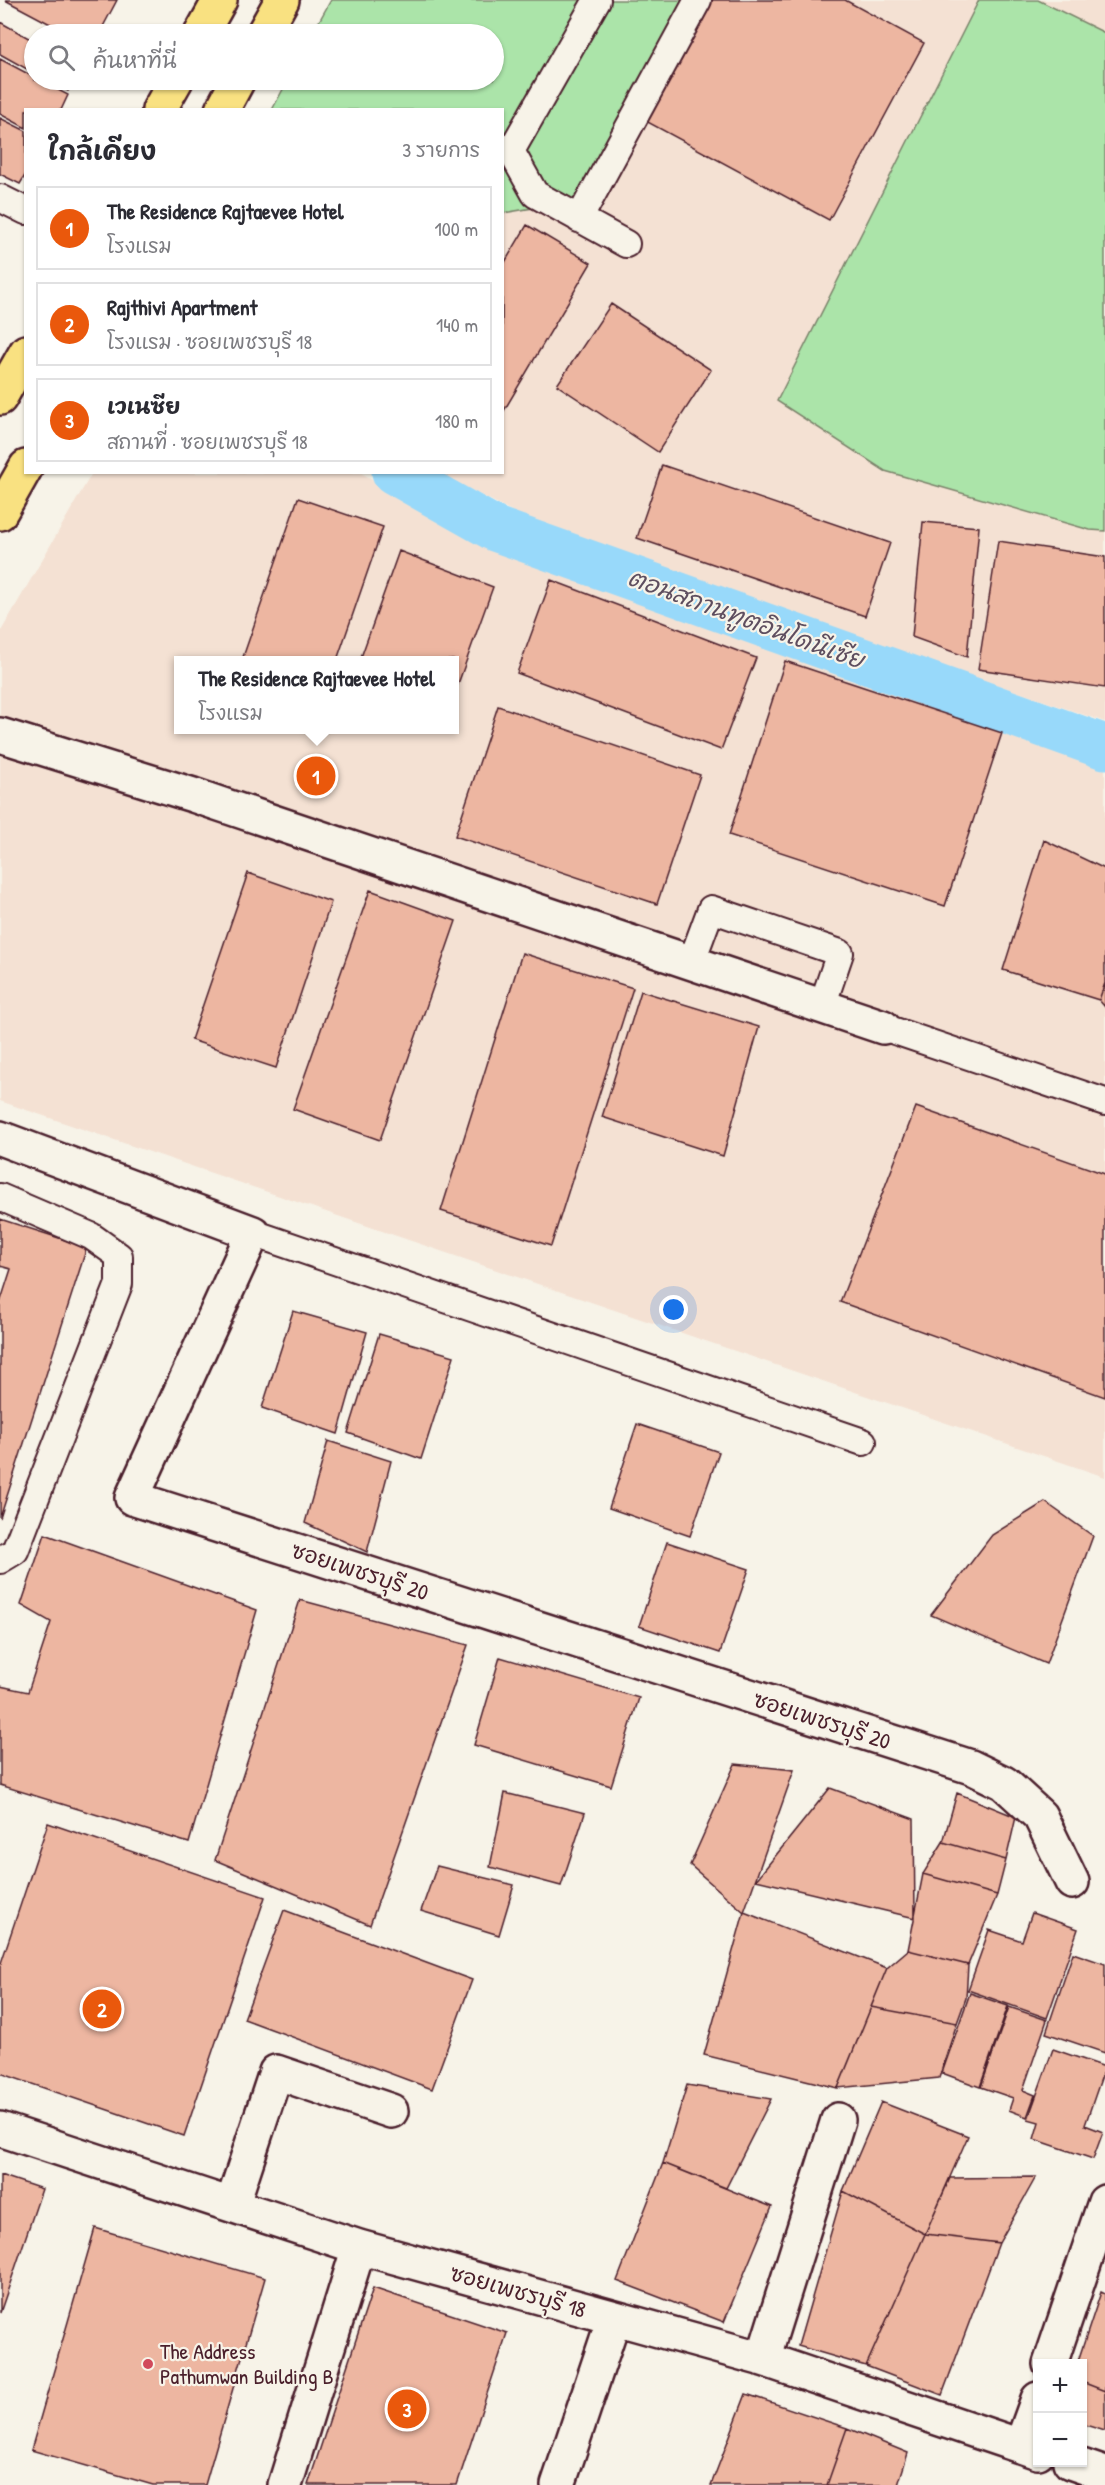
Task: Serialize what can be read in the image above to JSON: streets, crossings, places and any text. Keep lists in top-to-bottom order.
{
  "streets": {
    "street": ["ซอยเพชรบุรี 20", "ซอยเพชรบุรี 18"]
  },
  "water": ["ตอนสถานทูตอินโดนีเซีย"],
  "places": ["The Address Pathumwan Building B"],
  "page": {
    "search": "ค้นหาที่นี่",
    "heading": ["ใกล้เคียง", "3 รายการ"],
    "list": [
      {
        "mark": "1",
        "name": "The Residence Rajtaevee Hotel",
        "note": "โรงแรม",
        "value": "100 m"
      },
      {
        "mark": "2",
        "name": "Rajthivi Apartment",
        "note": "โรงแรม · ซอยเพชรบุรี 18",
        "value": "140 m"
      },
      {
        "mark": "3",
        "name": "เวเนซีย",
        "note": "สถานที่ · ซอยเพชรบุรี 18",
        "value": "180 m"
      }
    ],
    "popup": ["The Residence Rajtaevee Hotel", "โรงแรม"],
    "pins": ["1", "2", "3"],
    "map_buttons": ["+", "−"]
  }
}
